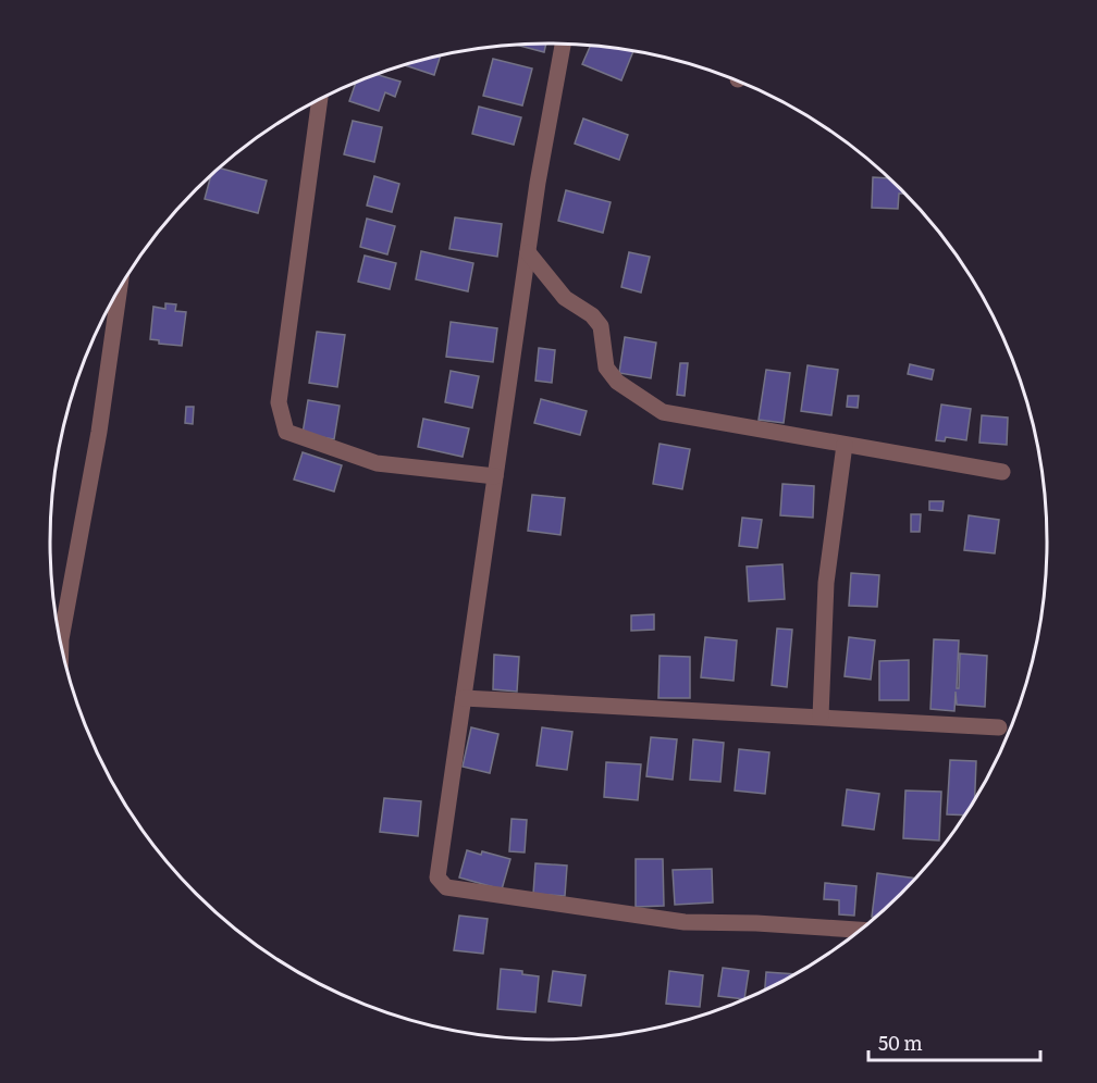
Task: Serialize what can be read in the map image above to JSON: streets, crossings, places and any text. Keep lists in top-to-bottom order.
{
  "scale_bar": "50 m"
}
